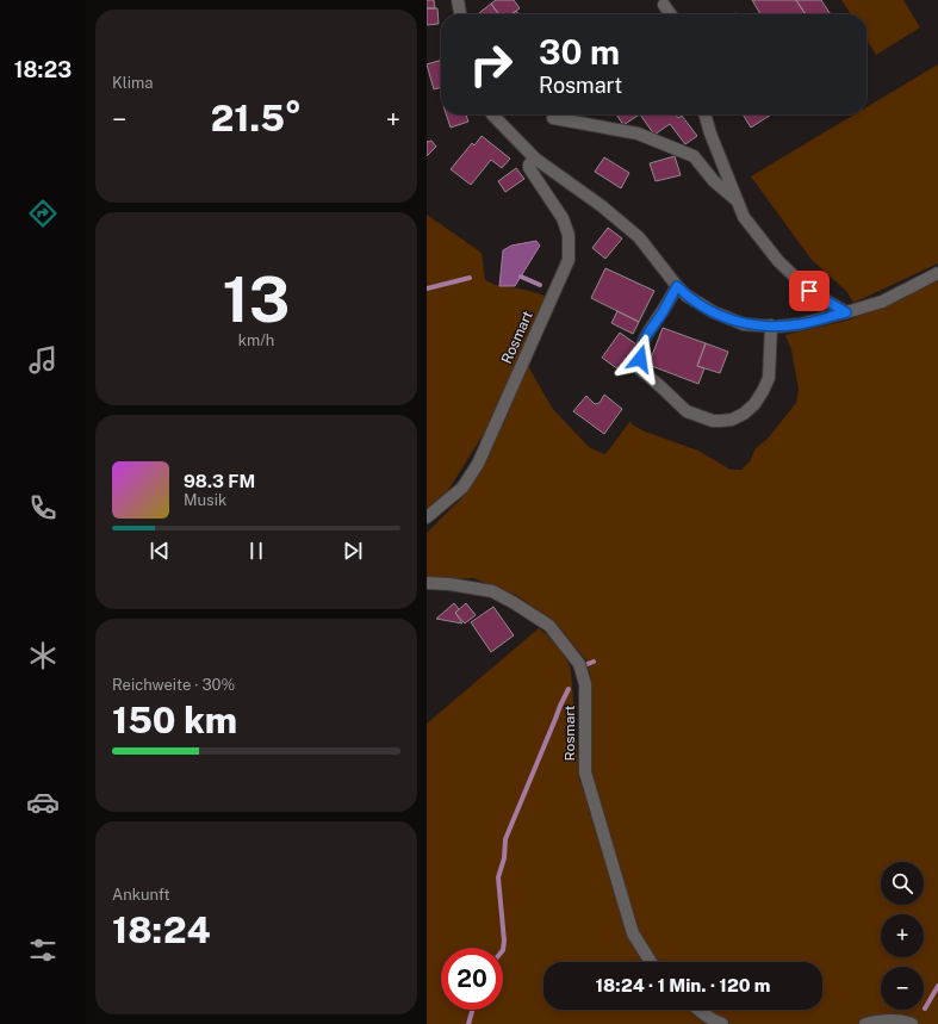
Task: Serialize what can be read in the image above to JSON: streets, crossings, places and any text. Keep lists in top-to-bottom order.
{
  "streets": {
    "street": ["Rosmart"]
  },
  "page": {
    "tabs": "18:23",
    "tile": [
      "Klima",
      ["13", "km/h"],
      ["Reichweite · 30%", "150 km"],
      ["Ankunft", "18:24"]
    ],
    "turn": ["30 m", "Rosmart"],
    "heat": ["−", "21.5°", "+"],
    "song": ["98.3 FM", "Musik"],
    "map_buttons": ["+", "−"],
    "limit": "20",
    "trip": "18:24 · 1 Min. · 120 m"
  }
}
